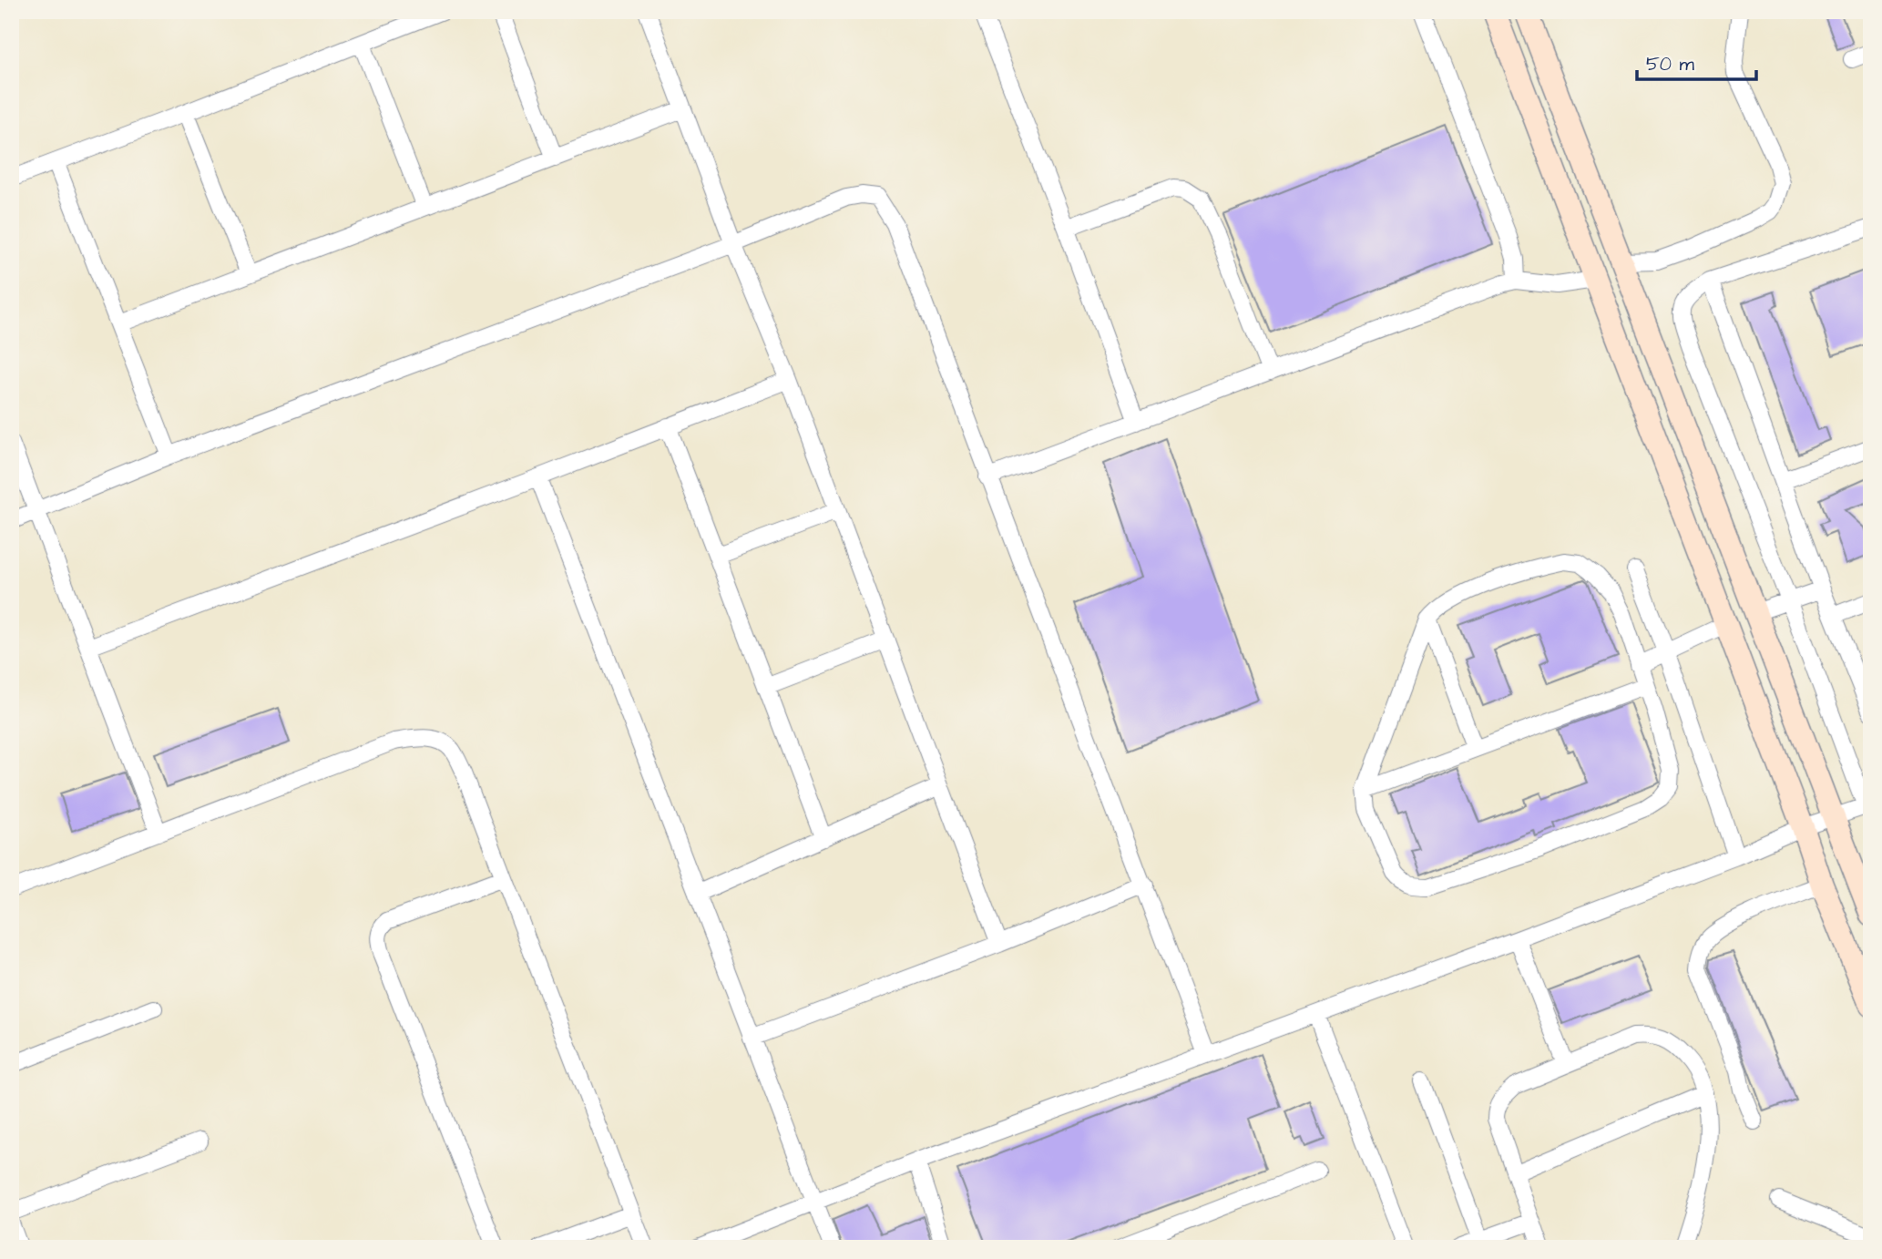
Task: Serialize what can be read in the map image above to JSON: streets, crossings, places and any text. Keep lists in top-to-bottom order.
{
  "scale_bar": "50 m"
}
